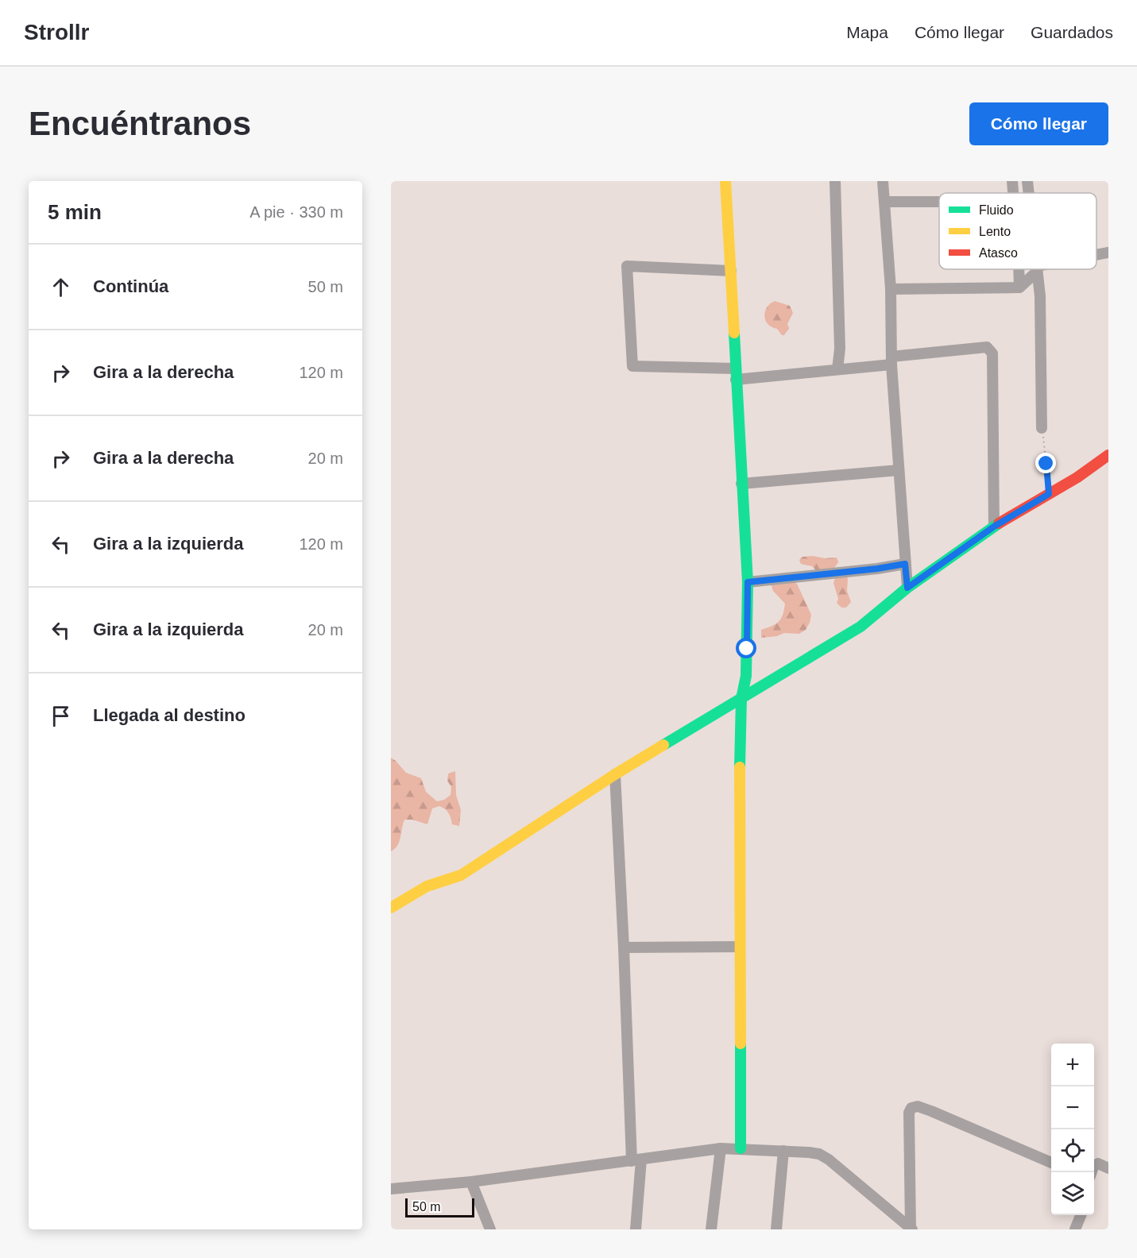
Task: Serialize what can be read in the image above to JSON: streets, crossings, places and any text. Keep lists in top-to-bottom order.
{
  "legend": ["Fluido", "Lento", "Atasco"],
  "scale_bar": "50 m",
  "page": {
    "header": "Strollr",
    "nav": ["Mapa", "Cómo llegar", "Guardados"],
    "buttons": "Cómo llegar",
    "title": "Encuéntranos",
    "heading": ["5 min", "A pie · 330 m"],
    "list": [
      ["Continúa", "50 m"],
      ["Gira a la derecha", "120 m"],
      ["Gira a la derecha", "20 m"],
      ["Gira a la izquierda", "120 m"],
      ["Gira a la izquierda", "20 m"],
      "Llegada al destino"
    ],
    "map_buttons": ["+", "−"],
    "scale": "50 m"
  }
}
